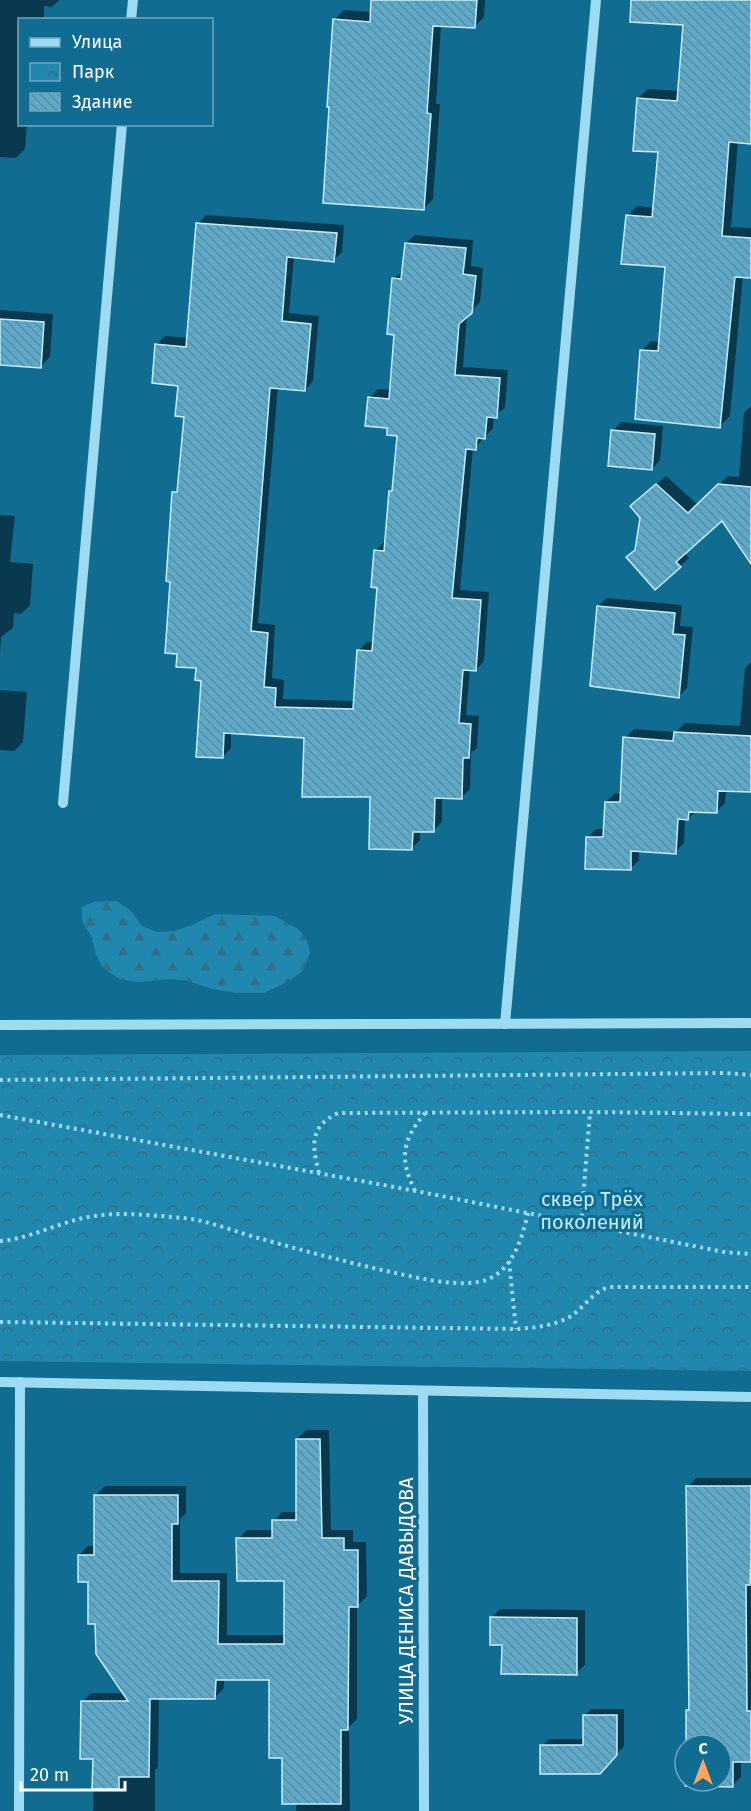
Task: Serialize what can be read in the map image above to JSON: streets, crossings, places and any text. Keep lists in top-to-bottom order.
{
  "streets": {
    "street": ["УЛИЦА ДЕНИСА ДАВЫДОВА"]
  },
  "parks": ["сквер Трёх поколений"],
  "legend": ["Улица", "Парк", "Здание"],
  "scale_bar": "20 m",
  "north": "top"
}
